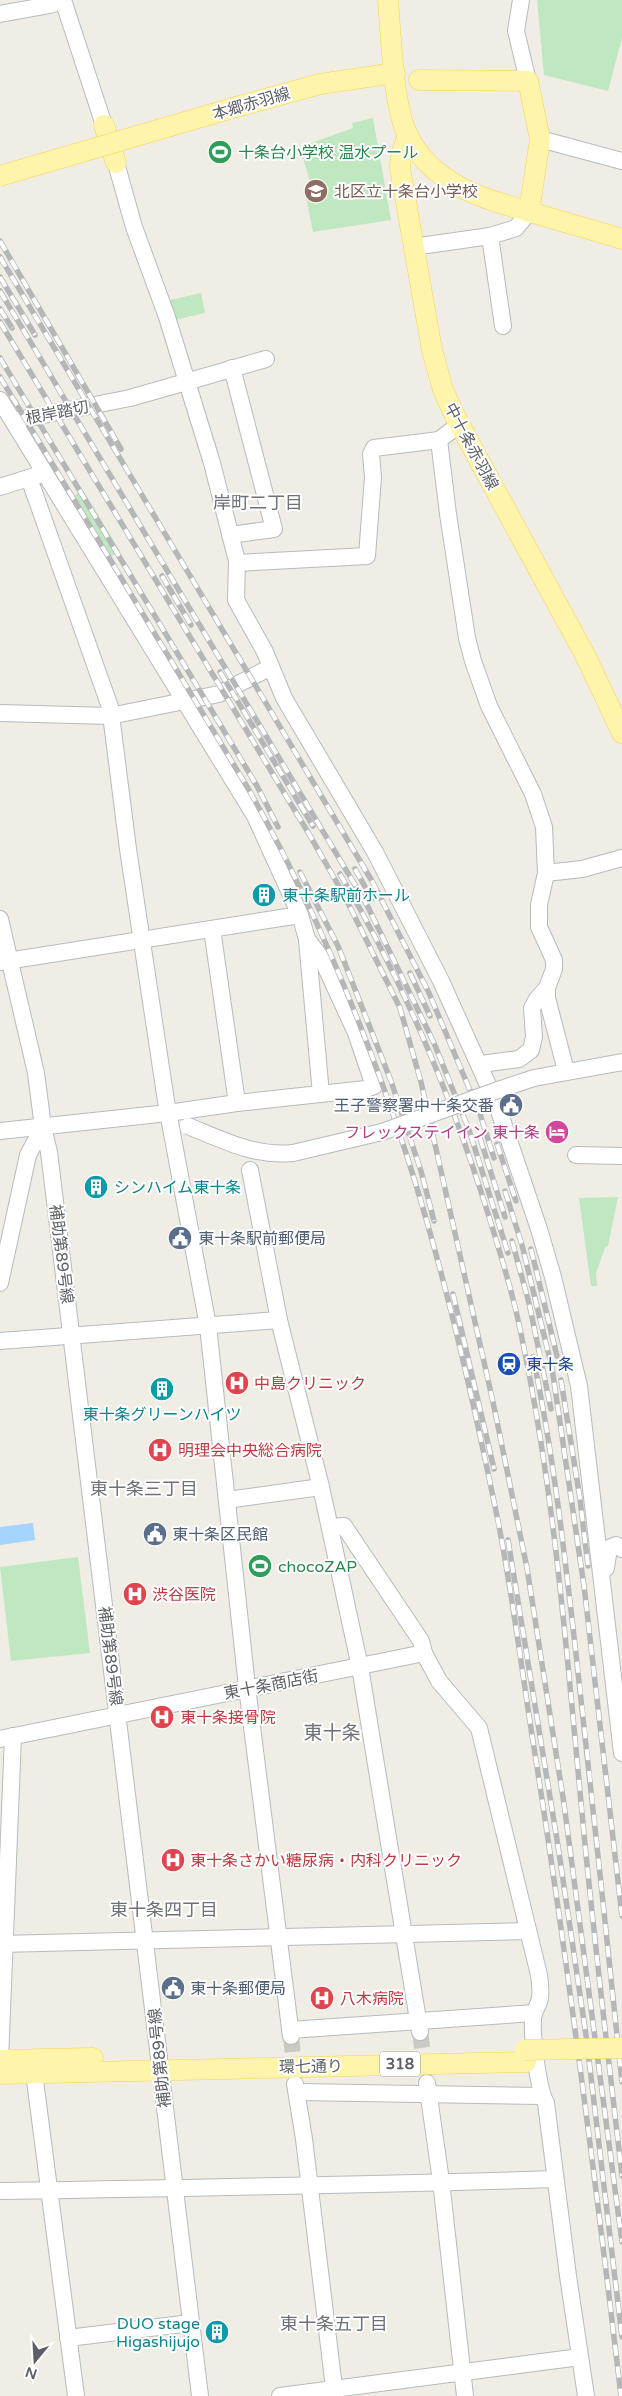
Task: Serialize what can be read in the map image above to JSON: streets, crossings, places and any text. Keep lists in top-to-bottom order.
{
  "streets": {
    "main road": [
      "本郷赤羽線",
      "中十条赤羽線",
      "318",
      "環七通り"
    ],
    "street": ["根岸踏切", "補助第89号線", "東十条商店街"]
  },
  "crossings": [
    ["補助第89号線", "東十条商店街"],
    ["補助第89号線", "環七通り"]
  ],
  "districts": [
    "岸町二丁目",
    "東十条三丁目",
    "東十条",
    "東十条四丁目",
    "東十条五丁目"
  ],
  "places": {
    "sports": ["十条台小学校 温水プール", "chocoZAP"],
    "school or university": ["北区立十条台小学校"],
    "building": [
      "東十条駅前ホール",
      "シンハイム東十条",
      "東十条グリーンハイツ",
      "DUO stage Higashijujo"
    ],
    "public building": [
      "王子警察署中十条交番",
      "東十条駅前郵便局",
      "東十条区民館",
      "東十条郵便局"
    ],
    "hotel": ["フレックステイイン 東十条"],
    "station": ["東十条"],
    "hospital": [
      "中島クリニック",
      "明理会中央総合病院",
      "渋谷医院",
      "東十条接骨院",
      "東十条さかい糖尿病・内科クリニック",
      "八木病院"
    ]
  },
  "north": "bottom"
}
